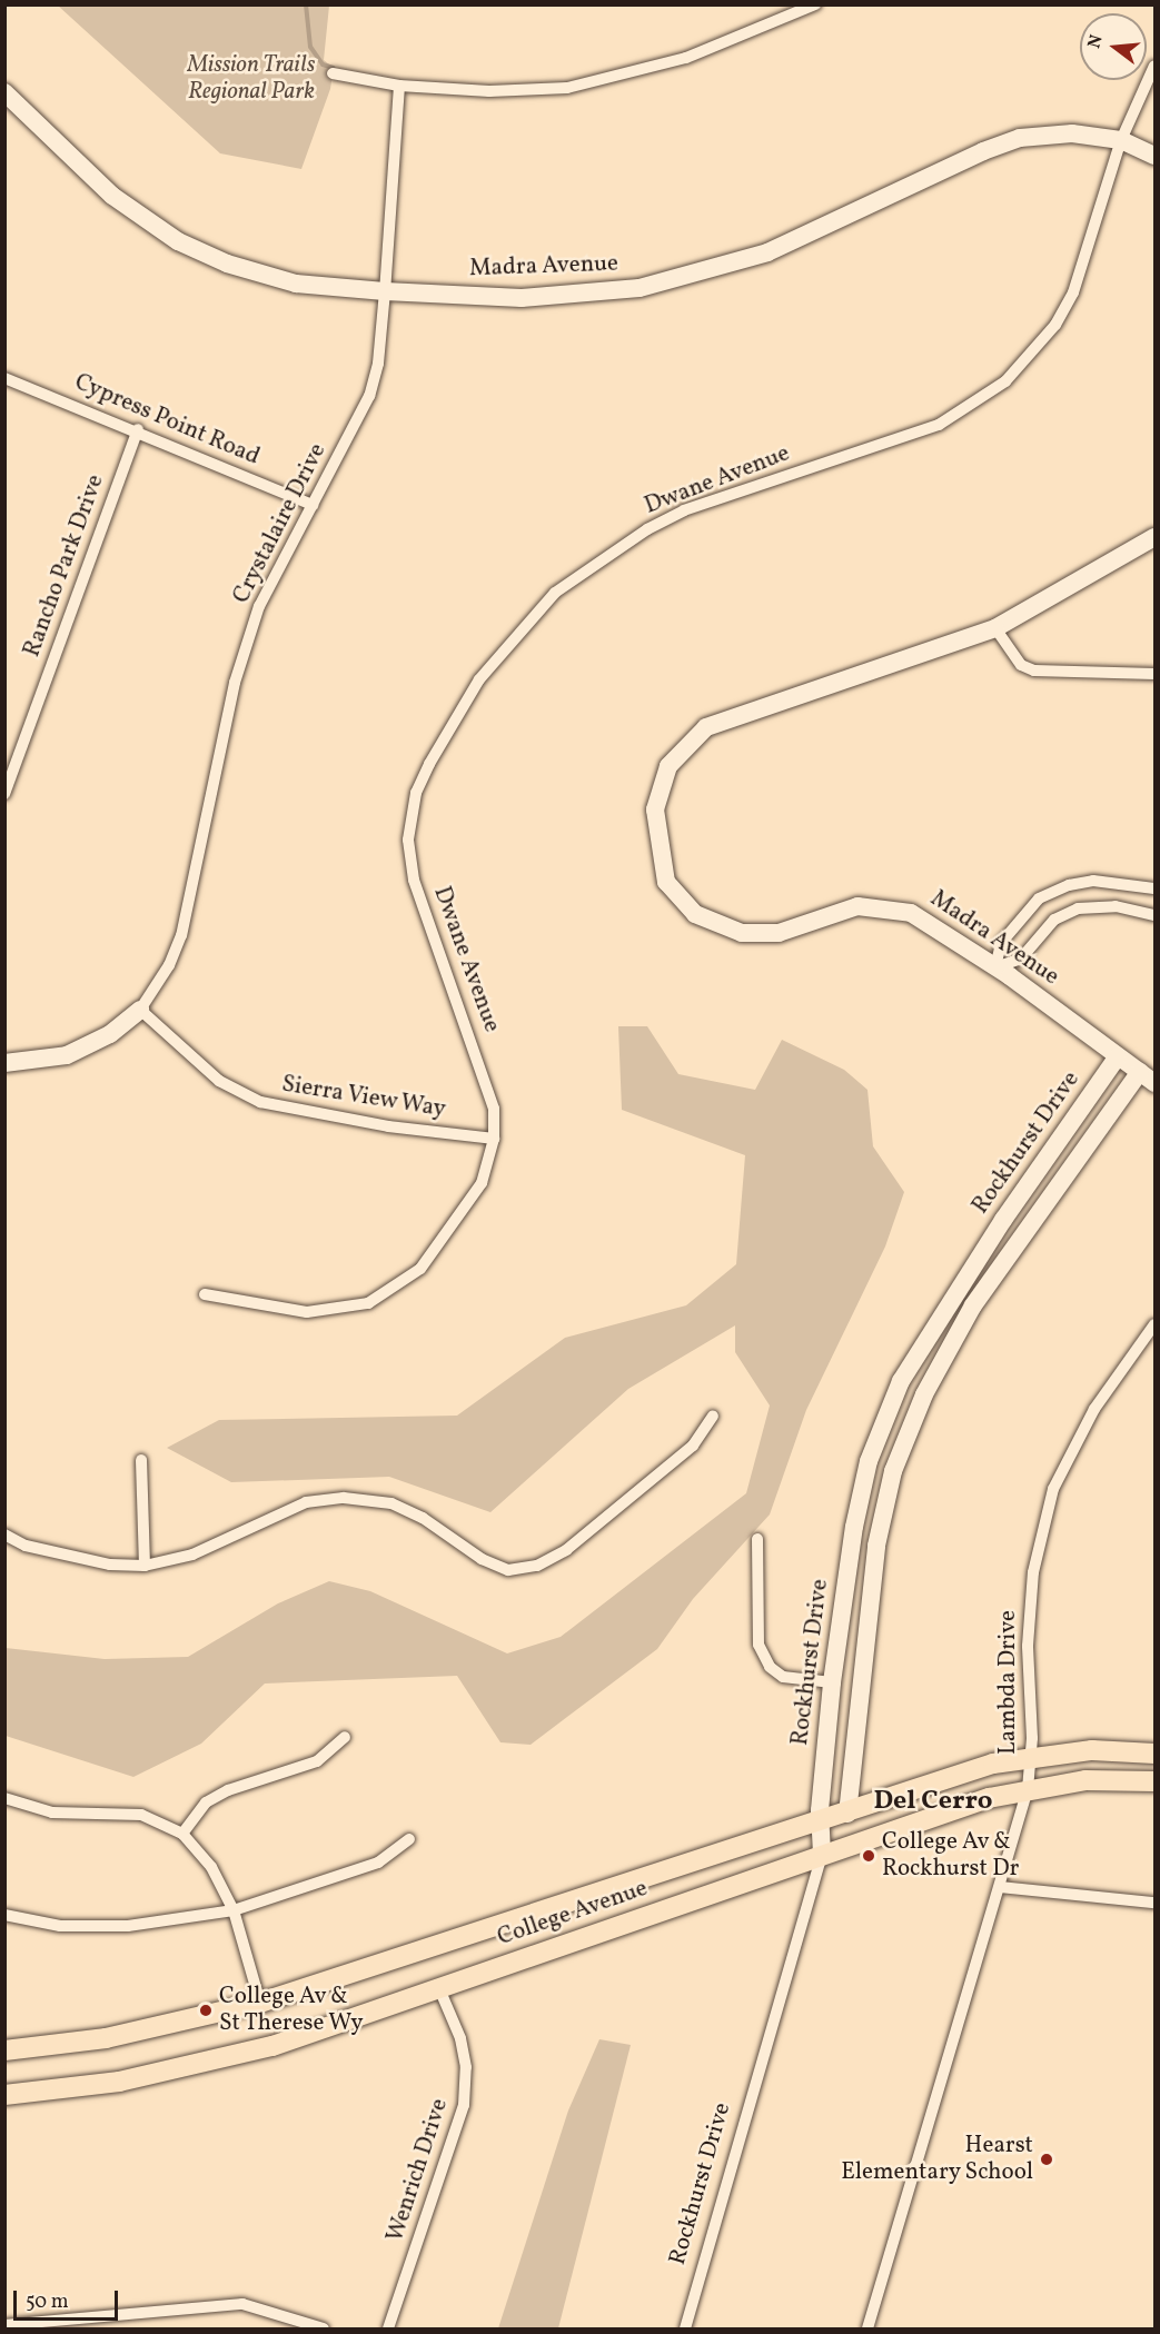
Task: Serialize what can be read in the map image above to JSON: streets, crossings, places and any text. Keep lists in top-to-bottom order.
{
  "streets": {
    "main road": ["College Avenue"],
    "street": [
      "Madra Avenue",
      "Cypress Point Road",
      "Dwane Avenue",
      "Crystalaire Drive",
      "Rancho Park Drive",
      "Sierra View Way",
      "Rockhurst Drive",
      "Lambda Drive",
      "Wenrich Drive"
    ]
  },
  "crossings": [
    ["Madra Avenue", "Dwane Avenue"],
    ["Madra Avenue", "Crystalaire Drive"],
    ["Madra Avenue", "Rockhurst Drive"],
    ["Cypress Point Road", "Crystalaire Drive"],
    ["Cypress Point Road", "Rancho Park Drive"],
    ["Dwane Avenue", "Sierra View Way"],
    ["Crystalaire Drive", "Sierra View Way"],
    ["Rockhurst Drive", "College Avenue"],
    ["Lambda Drive", "College Avenue"],
    ["College Avenue", "Wenrich Drive"]
  ],
  "districts": ["Del Cerro"],
  "parks": ["Mission Trails Regional Park"],
  "places": ["College Av & Rockhurst Dr", "College Av & St Therese Wy", "Hearst Elementary School"],
  "scale_bar": "50 m",
  "north": "left"
}
